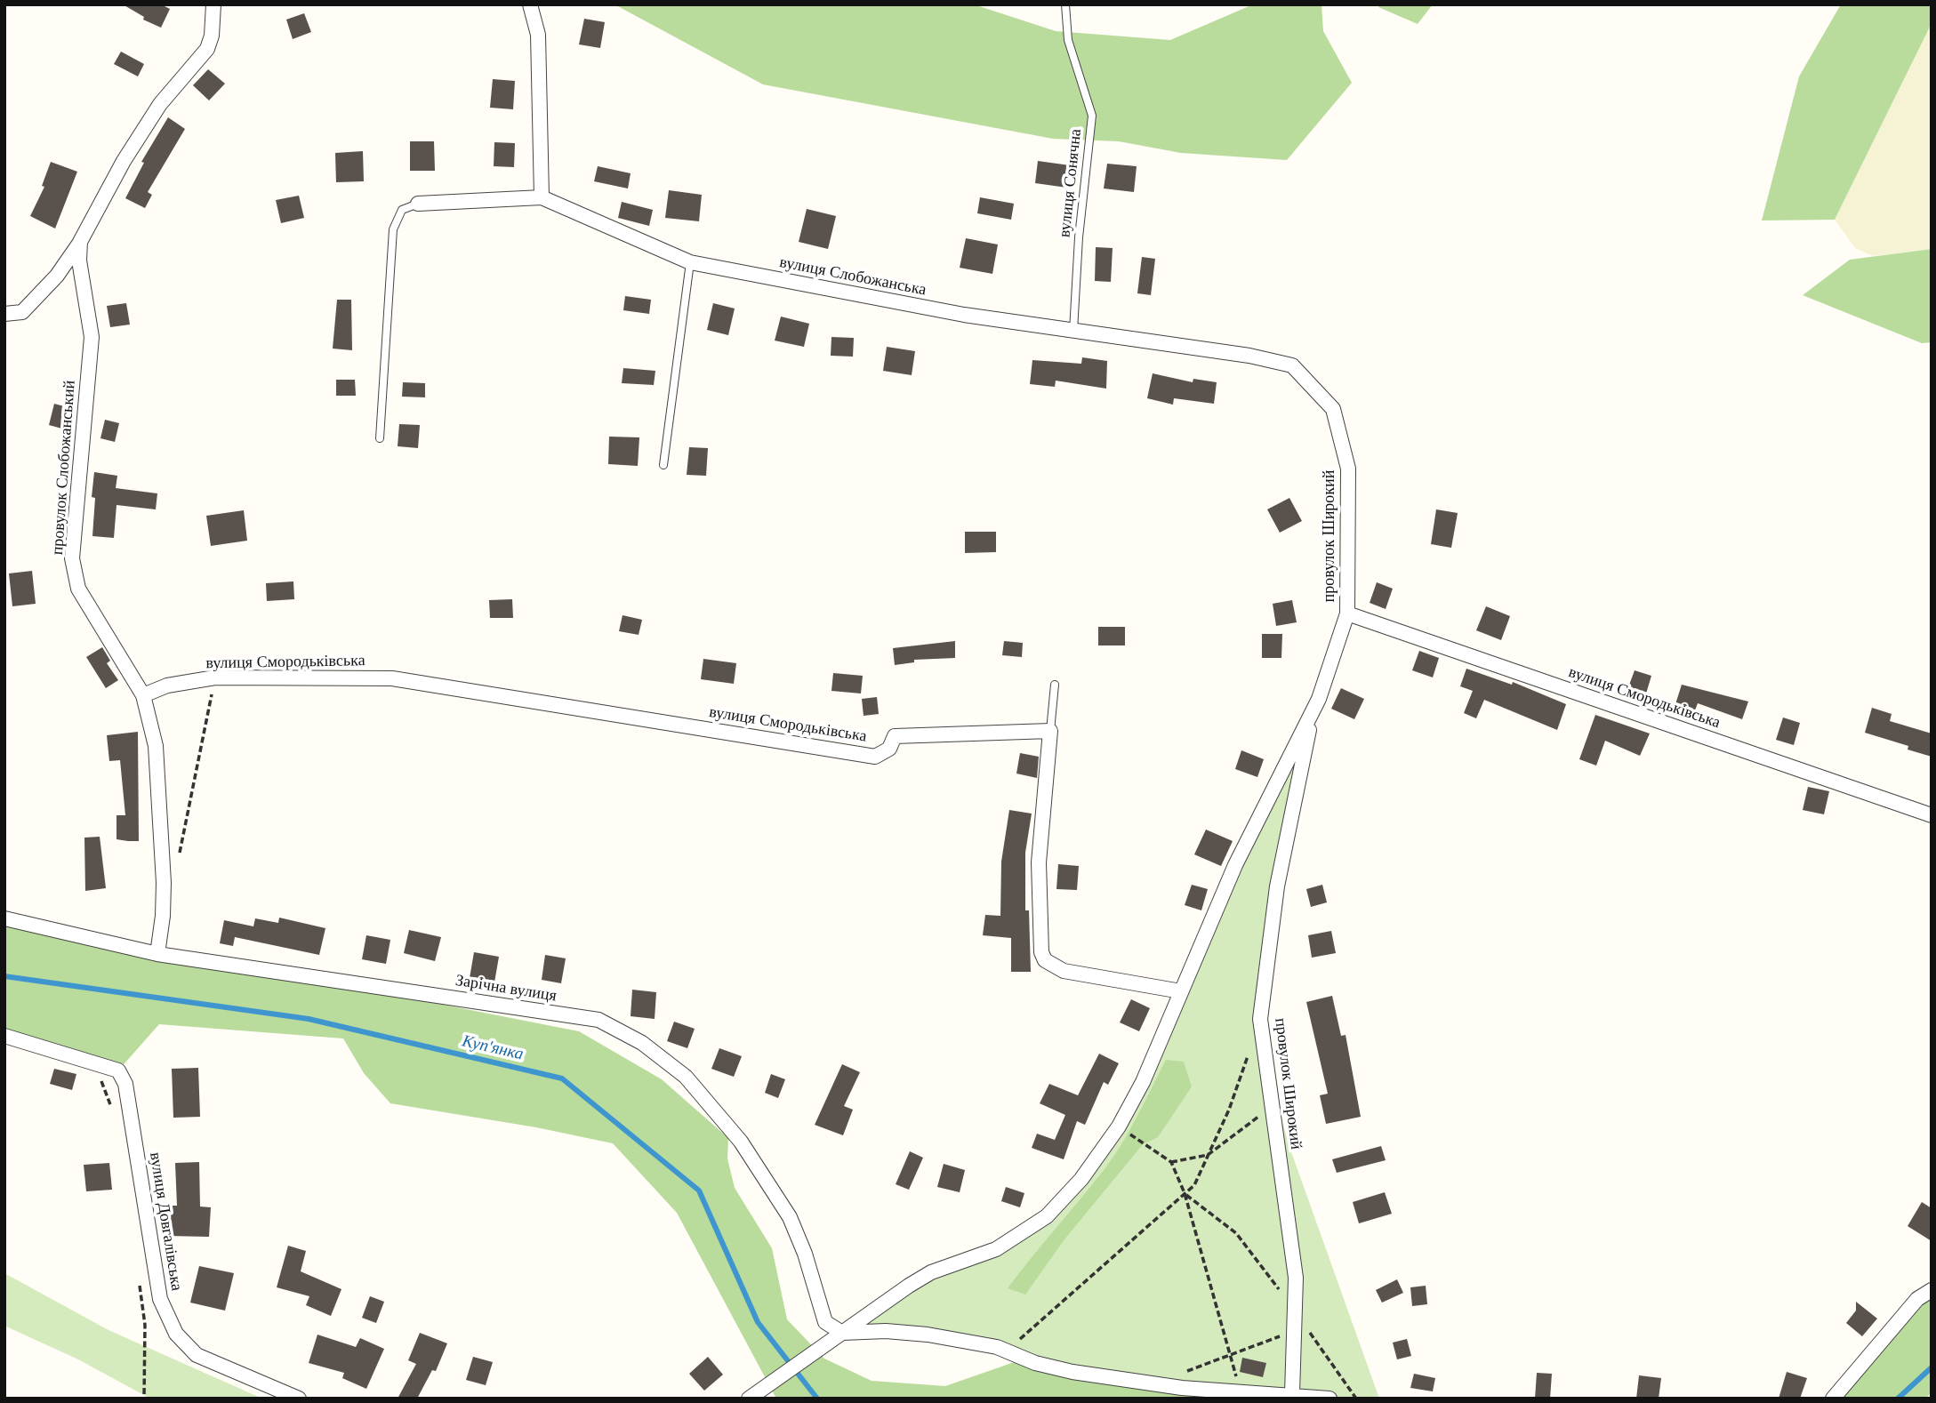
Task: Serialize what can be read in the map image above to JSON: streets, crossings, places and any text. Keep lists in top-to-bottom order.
{
  "streets": {
    "street": [
      "вулиця Слобожанська",
      "провулок Слобожанський",
      "провулок Широкий",
      "вулиця Смородьківська",
      "Зарічна вулиця",
      "вулиця Довгалівська"
    ],
    "lane": ["вулиця Сонячна"]
  },
  "crossings": [
    ["вулиця Сонячна", "вулиця Слобожанська"],
    ["вулиця Слобожанська", "провулок Широкий"],
    ["провулок Слобожанський", "вулиця Смородьківська"],
    ["провулок Слобожанський", "Зарічна вулиця"],
    ["провулок Широкий", "вулиця Смородьківська"]
  ],
  "water": ["Куп'янка"]
}
